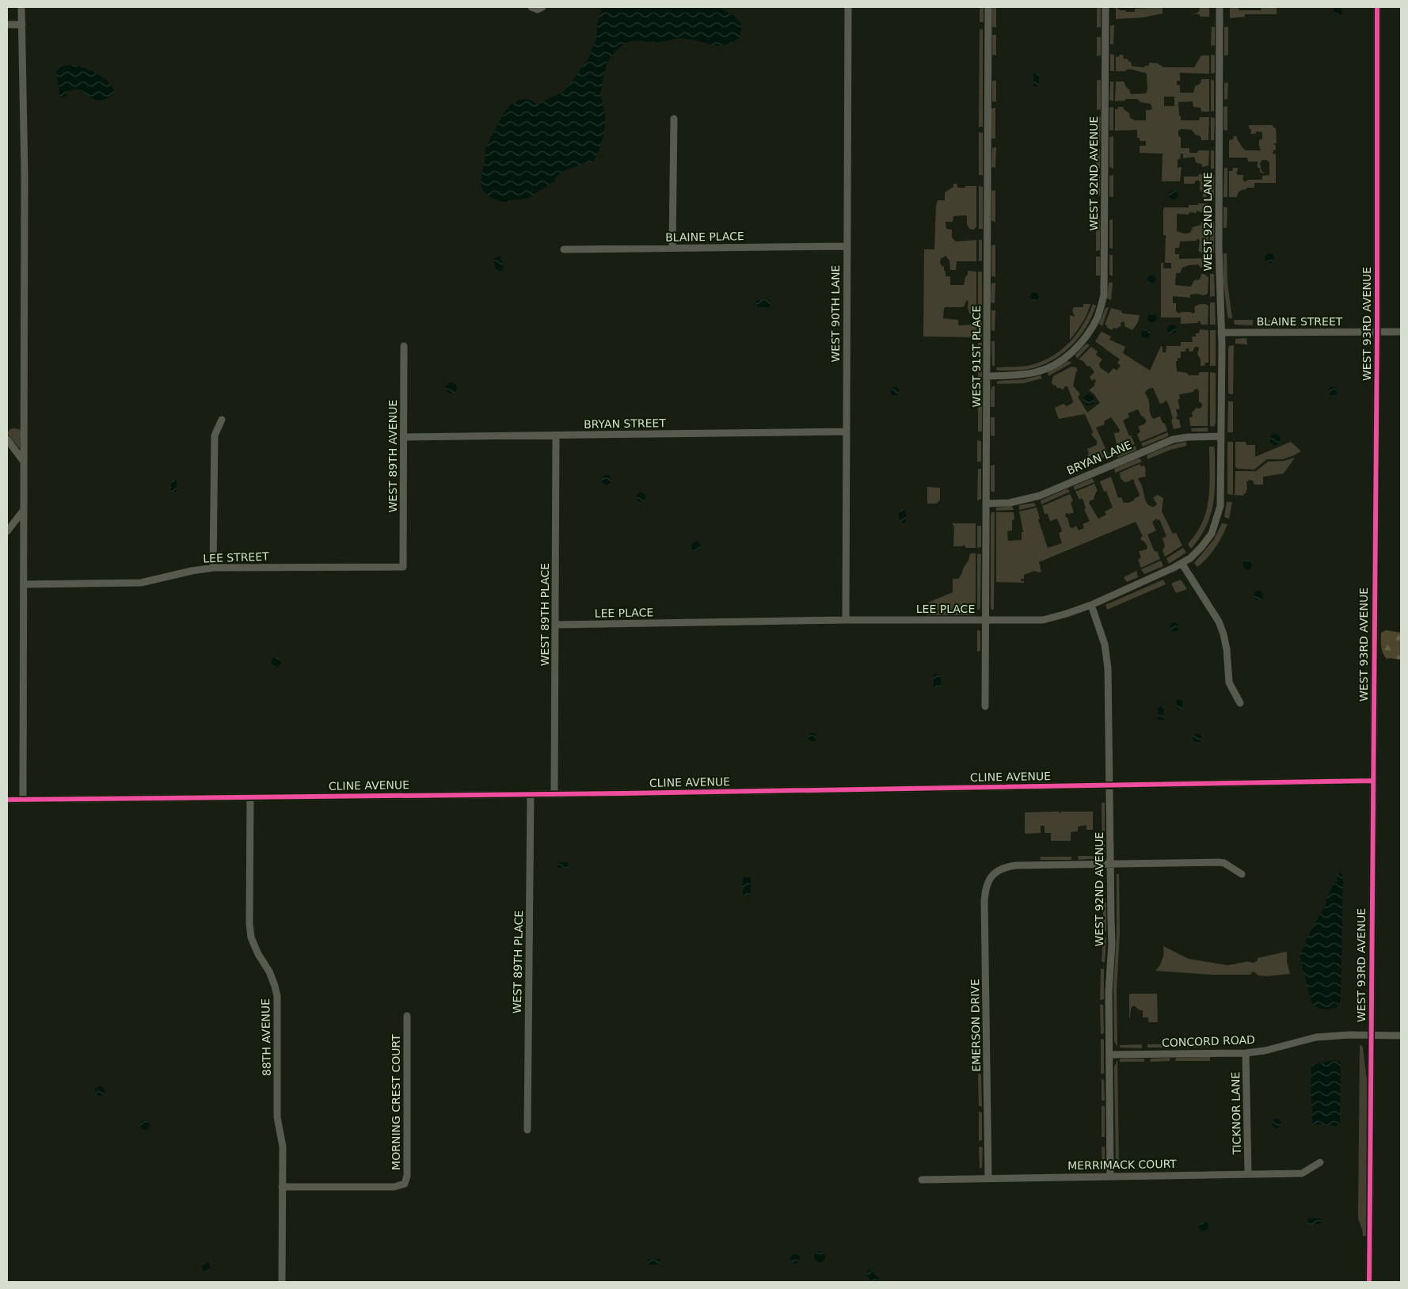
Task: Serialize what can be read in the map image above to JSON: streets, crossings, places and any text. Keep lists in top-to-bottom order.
{
  "streets": {
    "street": [
      "WEST 92ND AVENUE",
      "WEST 92ND LANE",
      "BLAINE PLACE",
      "WEST 90TH LANE",
      "BLAINE STREET",
      "WEST 93RD AVENUE",
      "WEST 91ST PLACE",
      "BRYAN STREET",
      "WEST 89TH AVENUE",
      "BRYAN LANE",
      "LEE STREET",
      "LEE PLACE",
      "WEST 89TH PLACE",
      "CLINE AVENUE",
      "EMERSON DRIVE",
      "88TH AVENUE",
      "CONCORD ROAD",
      "MORNING CREST COURT",
      "TICKNOR LANE",
      "MERRIMACK COURT"
    ]
  },
  "crossings": [
    ["WEST 92ND AVENUE", "WEST 91ST PLACE"],
    ["WEST 92ND AVENUE", "LEE PLACE"],
    ["WEST 92ND AVENUE", "CLINE AVENUE"],
    ["WEST 92ND AVENUE", "EMERSON DRIVE"],
    ["WEST 92ND AVENUE", "CONCORD ROAD"],
    ["WEST 92ND AVENUE", "MERRIMACK COURT"],
    ["WEST 92ND LANE", "BLAINE STREET"],
    ["WEST 92ND LANE", "BRYAN LANE"],
    ["WEST 92ND LANE", "LEE PLACE"],
    ["BLAINE PLACE", "WEST 90TH LANE"],
    ["WEST 90TH LANE", "BRYAN STREET"],
    ["WEST 90TH LANE", "LEE PLACE"],
    ["BLAINE STREET", "WEST 93RD AVENUE"],
    ["WEST 93RD AVENUE", "CLINE AVENUE"],
    ["WEST 93RD AVENUE", "CONCORD ROAD"],
    ["WEST 91ST PLACE", "BRYAN LANE"],
    ["WEST 91ST PLACE", "LEE PLACE"],
    ["BRYAN STREET", "WEST 89TH AVENUE"],
    ["BRYAN STREET", "WEST 89TH PLACE"],
    ["WEST 89TH AVENUE", "LEE STREET"],
    ["BRYAN LANE", "LEE PLACE"],
    ["LEE PLACE", "WEST 89TH PLACE"],
    ["WEST 89TH PLACE", "CLINE AVENUE"],
    ["CLINE AVENUE", "88TH AVENUE"],
    ["EMERSON DRIVE", "MERRIMACK COURT"],
    ["88TH AVENUE", "MORNING CREST COURT"],
    ["CONCORD ROAD", "TICKNOR LANE"],
    ["TICKNOR LANE", "MERRIMACK COURT"]
  ]
}
